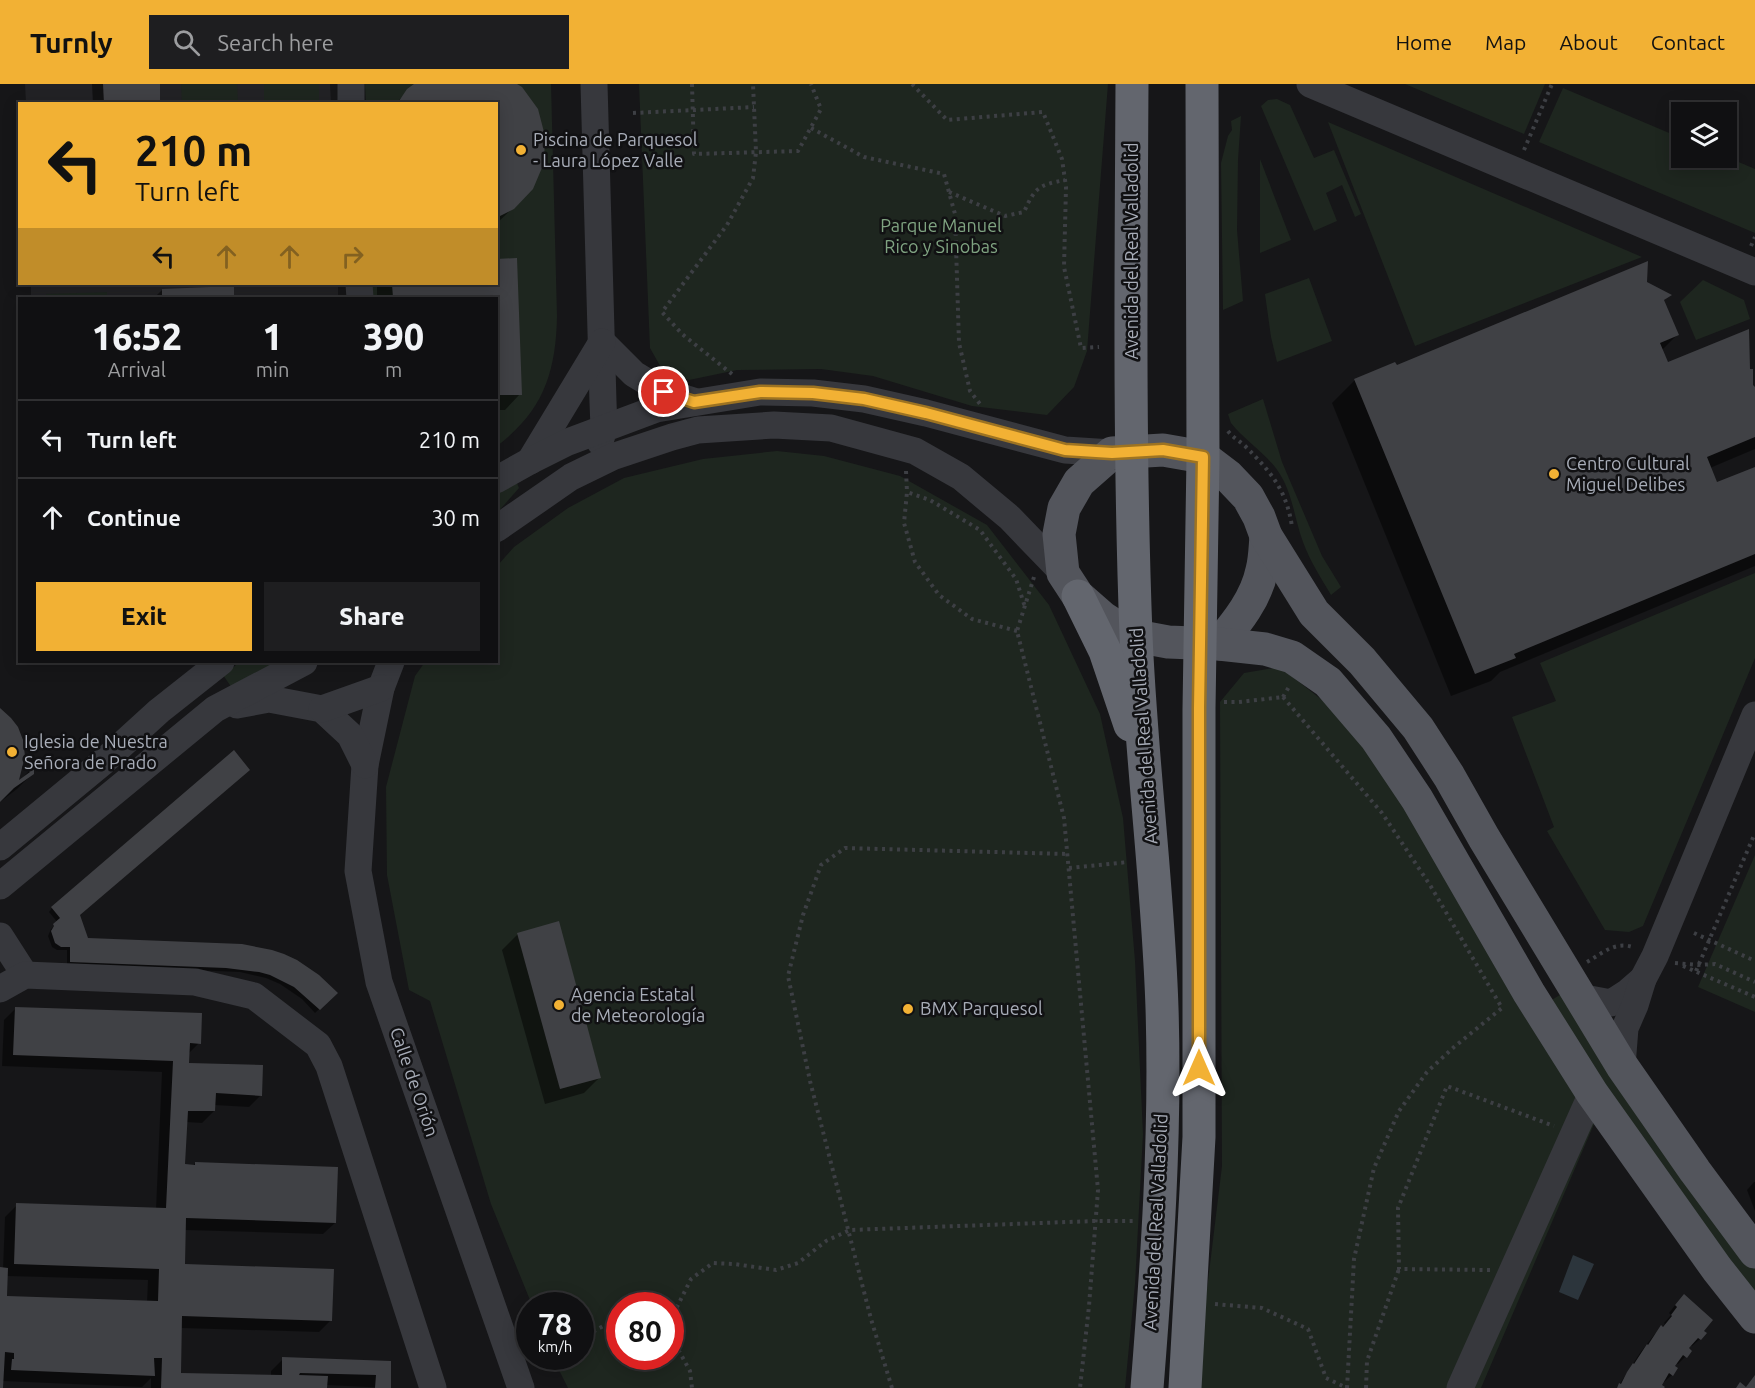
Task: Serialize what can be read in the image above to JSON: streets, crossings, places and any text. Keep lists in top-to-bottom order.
{
  "streets": {
    "highway": ["Avenida del Real Valladolid"],
    "street": ["Calle de Orión"]
  },
  "parks": ["Parque Manuel Rico y Sinobas"],
  "places": [
    "Piscina de Parquesol - Laura López Valle",
    "Centro Cultural Miguel Delibes",
    "Iglesia de Nuestra Señora de Prado",
    "Agencia Estatal de Meteorología",
    "BMX Parquesol"
  ],
  "page": {
    "header": "Turnly",
    "search": "Search here",
    "nav": [
      "Home",
      "Map",
      "About",
      "Contact"
    ],
    "turn": ["210 m", "Turn left"],
    "eta": [
      "16:52",
      "Arrival",
      "1",
      "min",
      "390",
      "m"
    ],
    "list": [
      {
        "name": "Turn left",
        "value": "210 m"
      },
      {
        "name": "Continue",
        "value": "30 m"
      }
    ],
    "buttons": ["Exit", "Share"],
    "speed": "78 km/h",
    "limit": "80"
  }
}
